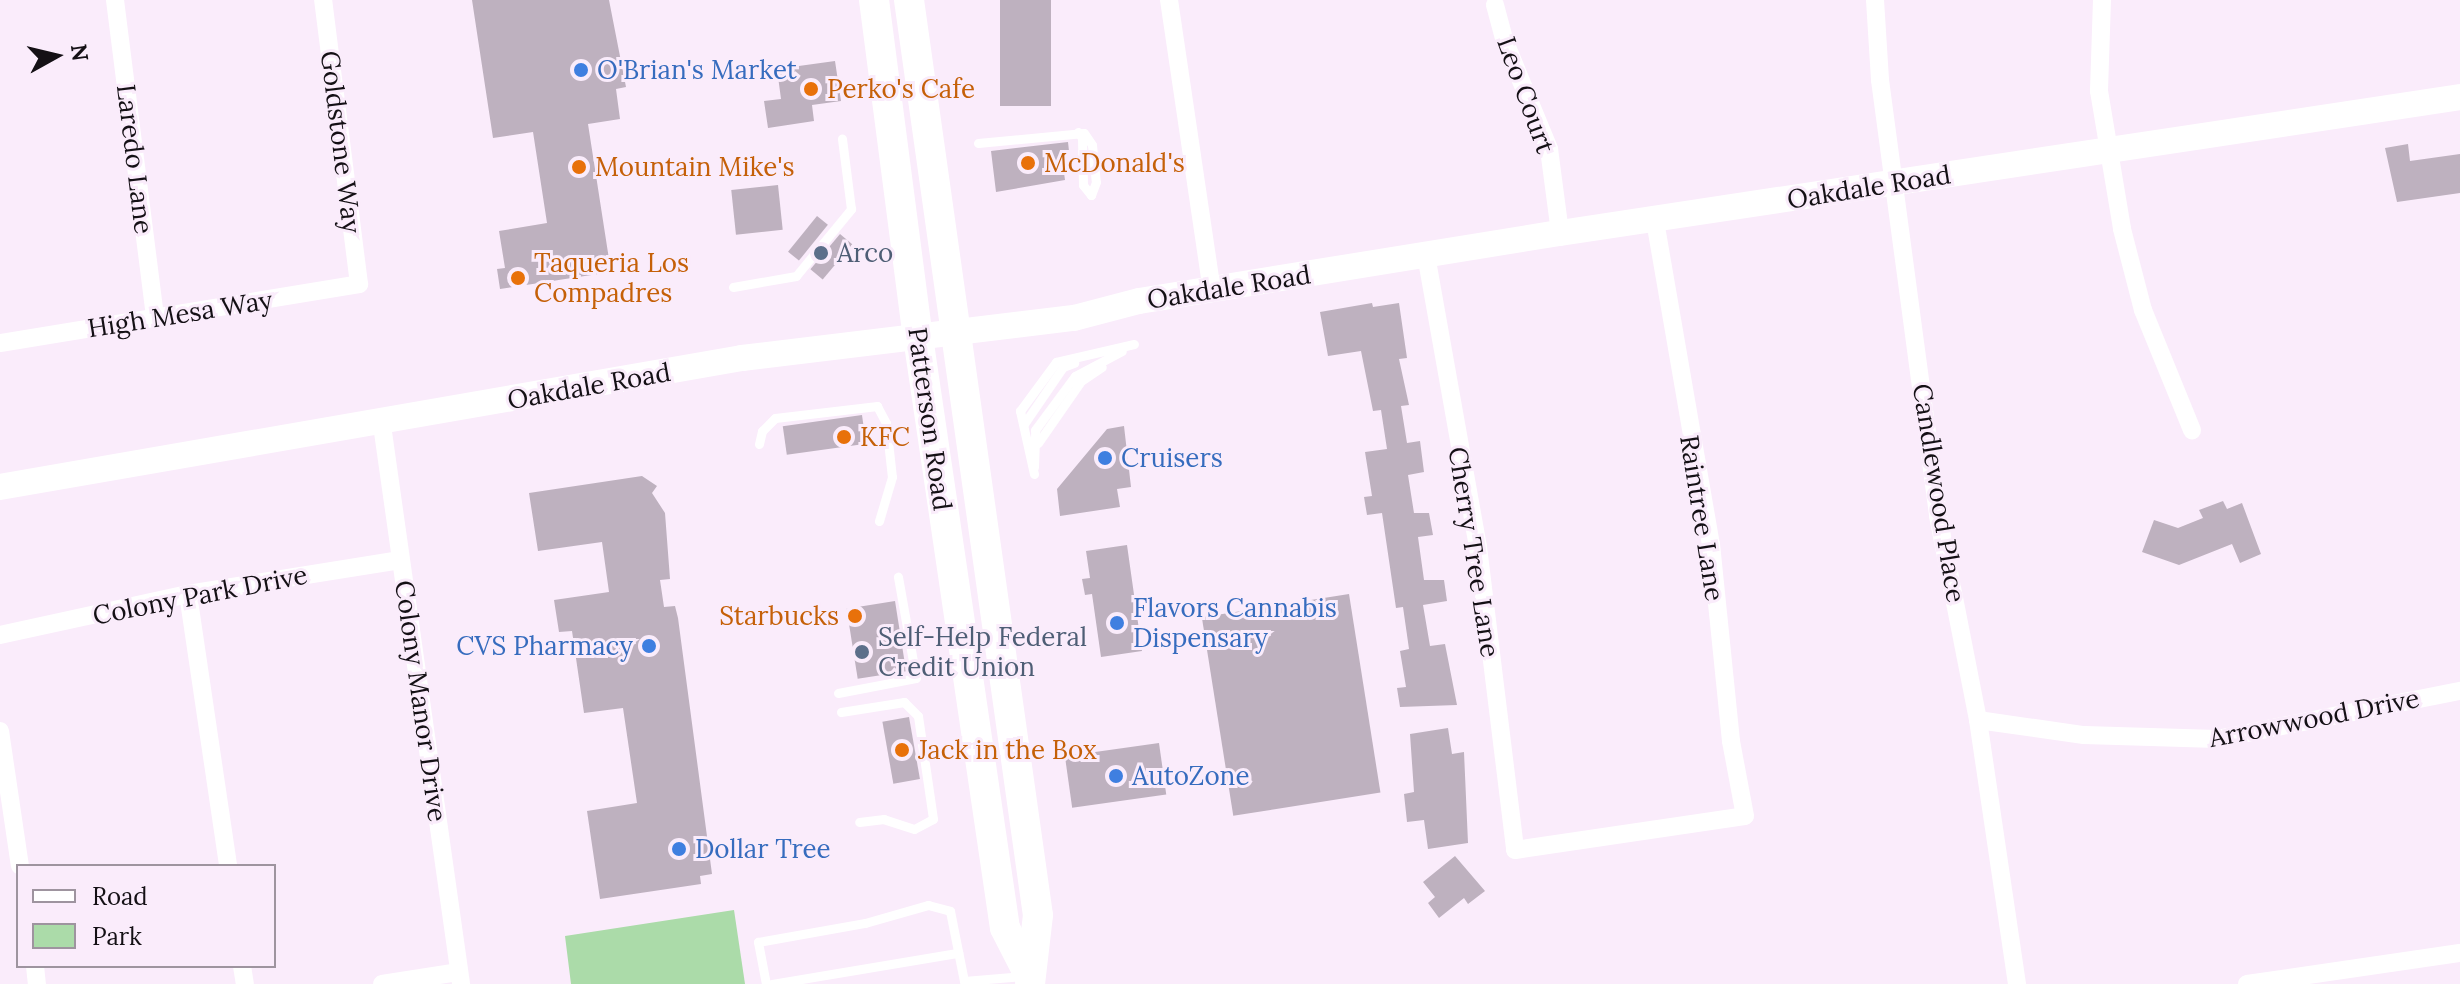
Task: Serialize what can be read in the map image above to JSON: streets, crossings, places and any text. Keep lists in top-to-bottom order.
{
  "streets": {
    "main road": ["Patterson Road"],
    "street": [
      "Leo Court",
      "Goldstone Way",
      "Laredo Lane",
      "Oakdale Road",
      "High Mesa Way",
      "Candlewood Place",
      "Raintree Lane",
      "Cherry Tree Lane",
      "Colony Park Drive",
      "Colony Manor Drive",
      "Arrowwood Drive"
    ]
  },
  "crossings": [
    ["Leo Court", "Oakdale Road"],
    ["Goldstone Way", "High Mesa Way"],
    ["Laredo Lane", "High Mesa Way"],
    ["Oakdale Road", "Patterson Road"],
    ["Oakdale Road", "Candlewood Place"],
    ["Oakdale Road", "Raintree Lane"],
    ["Oakdale Road", "Cherry Tree Lane"],
    ["Oakdale Road", "Colony Manor Drive"],
    ["Candlewood Place", "Arrowwood Drive"],
    ["Raintree Lane", "Cherry Tree Lane"],
    ["Colony Park Drive", "Colony Manor Drive"]
  ],
  "places": [
    "O'Brian's Market",
    "Perko's Cafe",
    "McDonald's",
    "Mountain Mike's",
    "Arco",
    "Taqueria Los Compadres",
    "KFC",
    "Cruisers",
    "Starbucks",
    "Flavors Cannabis Dispensary",
    "CVS Pharmacy",
    "Self-Help Federal Credit Union",
    "Jack in the Box",
    "AutoZone",
    "Dollar Tree"
  ],
  "legend": ["Road", "Park"],
  "north": "right"
}
